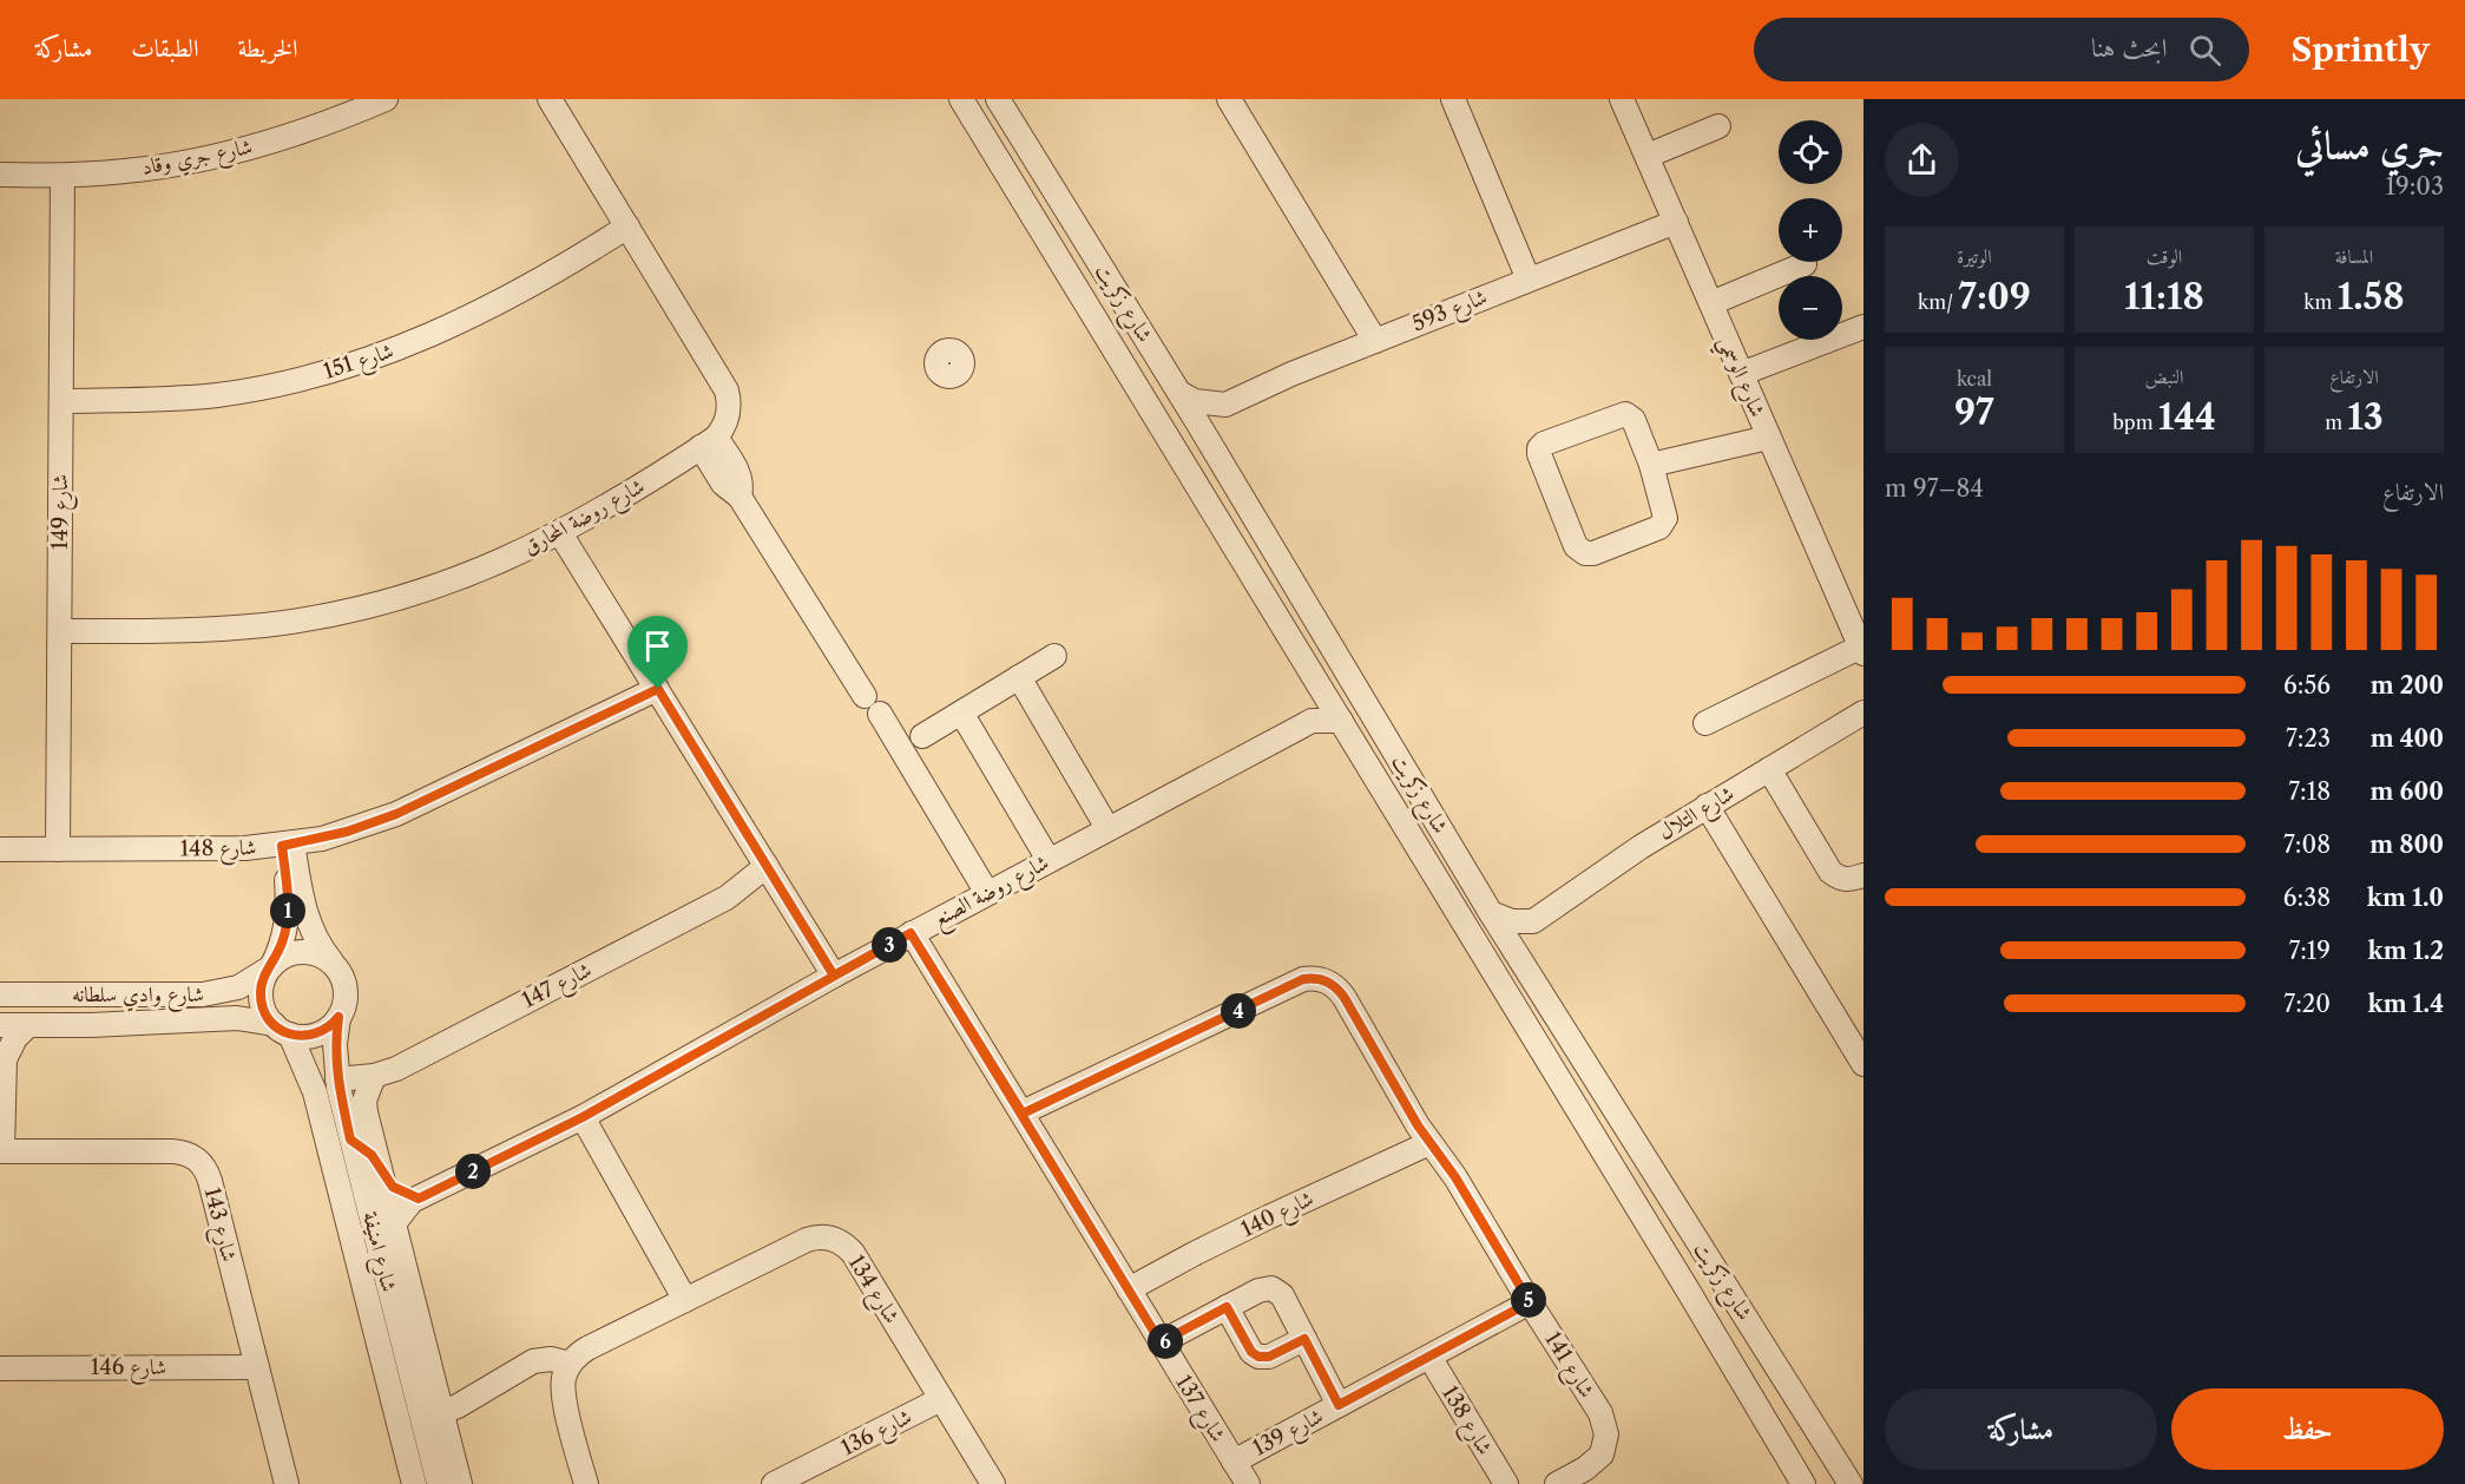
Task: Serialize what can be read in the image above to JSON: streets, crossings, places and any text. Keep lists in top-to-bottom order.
{
  "streets": {
    "street": [
      "شارع جري وقاد",
      "شارع زكريت",
      "شارع 593",
      "شارع 151",
      "شارع الوسمي",
      "شارع 149",
      "شارع روضة المحارق",
      "شارع التلال",
      "شارع 148",
      "شارع روضة الصنع",
      "شارع 147",
      "شارع وادي سلطانه",
      "شارع 140",
      "شارع 143",
      "شارع امنيفة",
      "شارع 134",
      "شارع 141",
      "شارع 146",
      "شارع 137",
      "شارع 138",
      "شارع 136",
      "شارع 139"
    ]
  },
  "crossings": [
    ["شارع جري وقاد", "شارع 149"],
    ["شارع زكريت", "شارع روضة الصنع"],
    ["شارع 593", "شارع الوسمي"],
    ["شارع 151", "شارع 149"],
    ["شارع 149", "شارع روضة المحارق"],
    ["شارع 149", "شارع 148"],
    ["شارع روضة الصنع", "شارع امنيفة"],
    ["شارع روضة الصنع", "شارع 137"],
    ["شارع 147", "شارع امنيفة"],
    ["شارع وادي سلطانه", "شارع 143"],
    ["شارع وادي سلطانه", "شارع امنيفة"],
    ["شارع 140", "شارع 141"],
    ["شارع 140", "شارع 137"],
    ["شارع 143", "شارع 146"],
    ["شارع 134", "شارع 136"],
    ["شارع 141", "شارع 137"],
    ["شارع 141", "شارع 139"],
    ["شارع 137", "شارع 139"],
    ["شارع 138", "شارع 139"]
  ],
  "page": {
    "header": "Sprintly",
    "search": "ابحث هنا",
    "nav": ["الخريطة", "الطبقات", "مشاركة"],
    "heading": ["جري مسائي", "19:03"],
    "map_buttons": ["+", "−"],
    "stats": [
      ["المسافة", "1.58 km"],
      ["الوقت", "11:18"],
      ["الوتيرة", "7:09 /km"],
      ["الارتفاع", "13 m"],
      ["النبض", "144 bpm"],
      ["kcal", "97"]
    ],
    "chart": ["الارتفاع", "84–97 m"],
    "list": [
      {
        "name": "200 m",
        "note": "6:56"
      },
      {
        "name": "400 m",
        "note": "7:23"
      },
      {
        "name": "600 m",
        "note": "7:18"
      },
      {
        "name": "800 m",
        "note": "7:08"
      },
      {
        "name": "1.0 km",
        "note": "6:38"
      },
      {
        "name": "1.2 km",
        "note": "7:19"
      },
      {
        "name": "1.4 km",
        "note": "7:20"
      }
    ],
    "pins": [
      "1",
      "3",
      "4",
      "2",
      "5",
      "6"
    ],
    "buttons": ["حفظ", "مشاركة"]
  }
}
